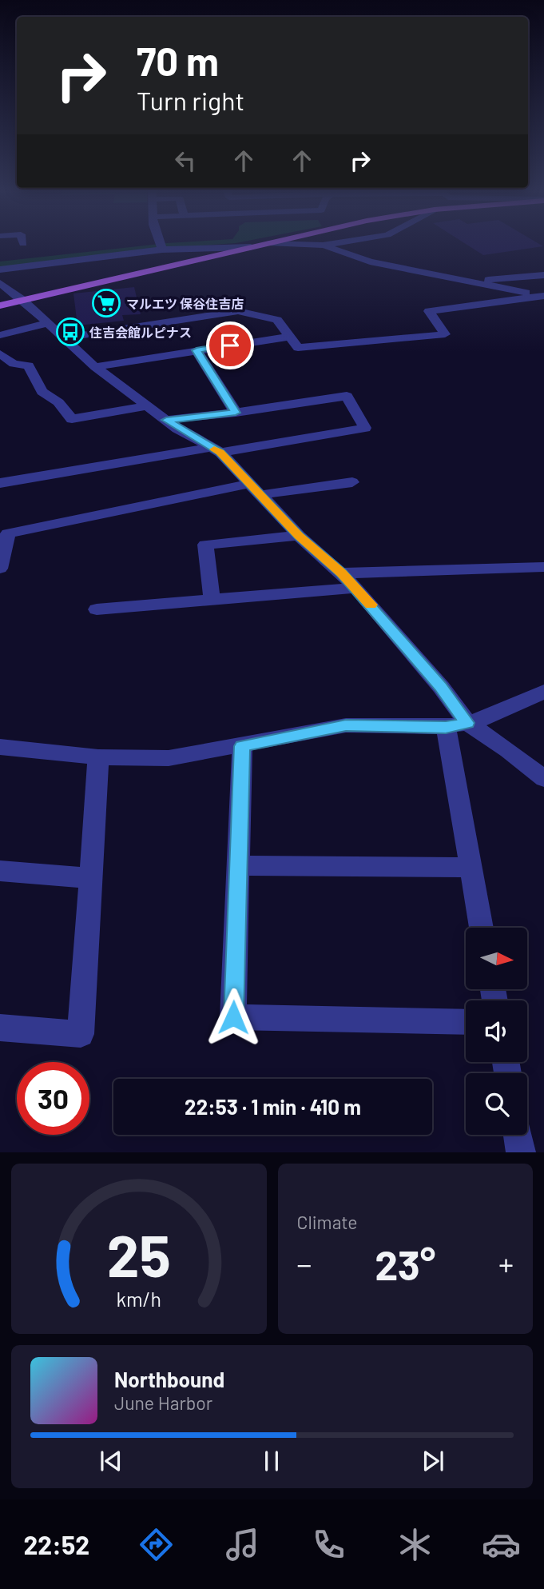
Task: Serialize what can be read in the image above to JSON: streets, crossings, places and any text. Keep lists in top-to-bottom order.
{
  "places": {
    "supermarket": ["マルエツ 保谷住吉店"],
    "bus stop": ["住吉会館ルピナス"]
  },
  "north": "right",
  "page": {
    "turn": ["70 m", "Turn right"],
    "limit": "30",
    "trip": "22:53 · 1 min · 410 m",
    "tile": "Climate",
    "heat": ["−", "23°", "+"],
    "song": ["Northbound", "June Harbor"],
    "tabs": "22:52",
    "gauge": ["25", "km/h"]
  }
}
